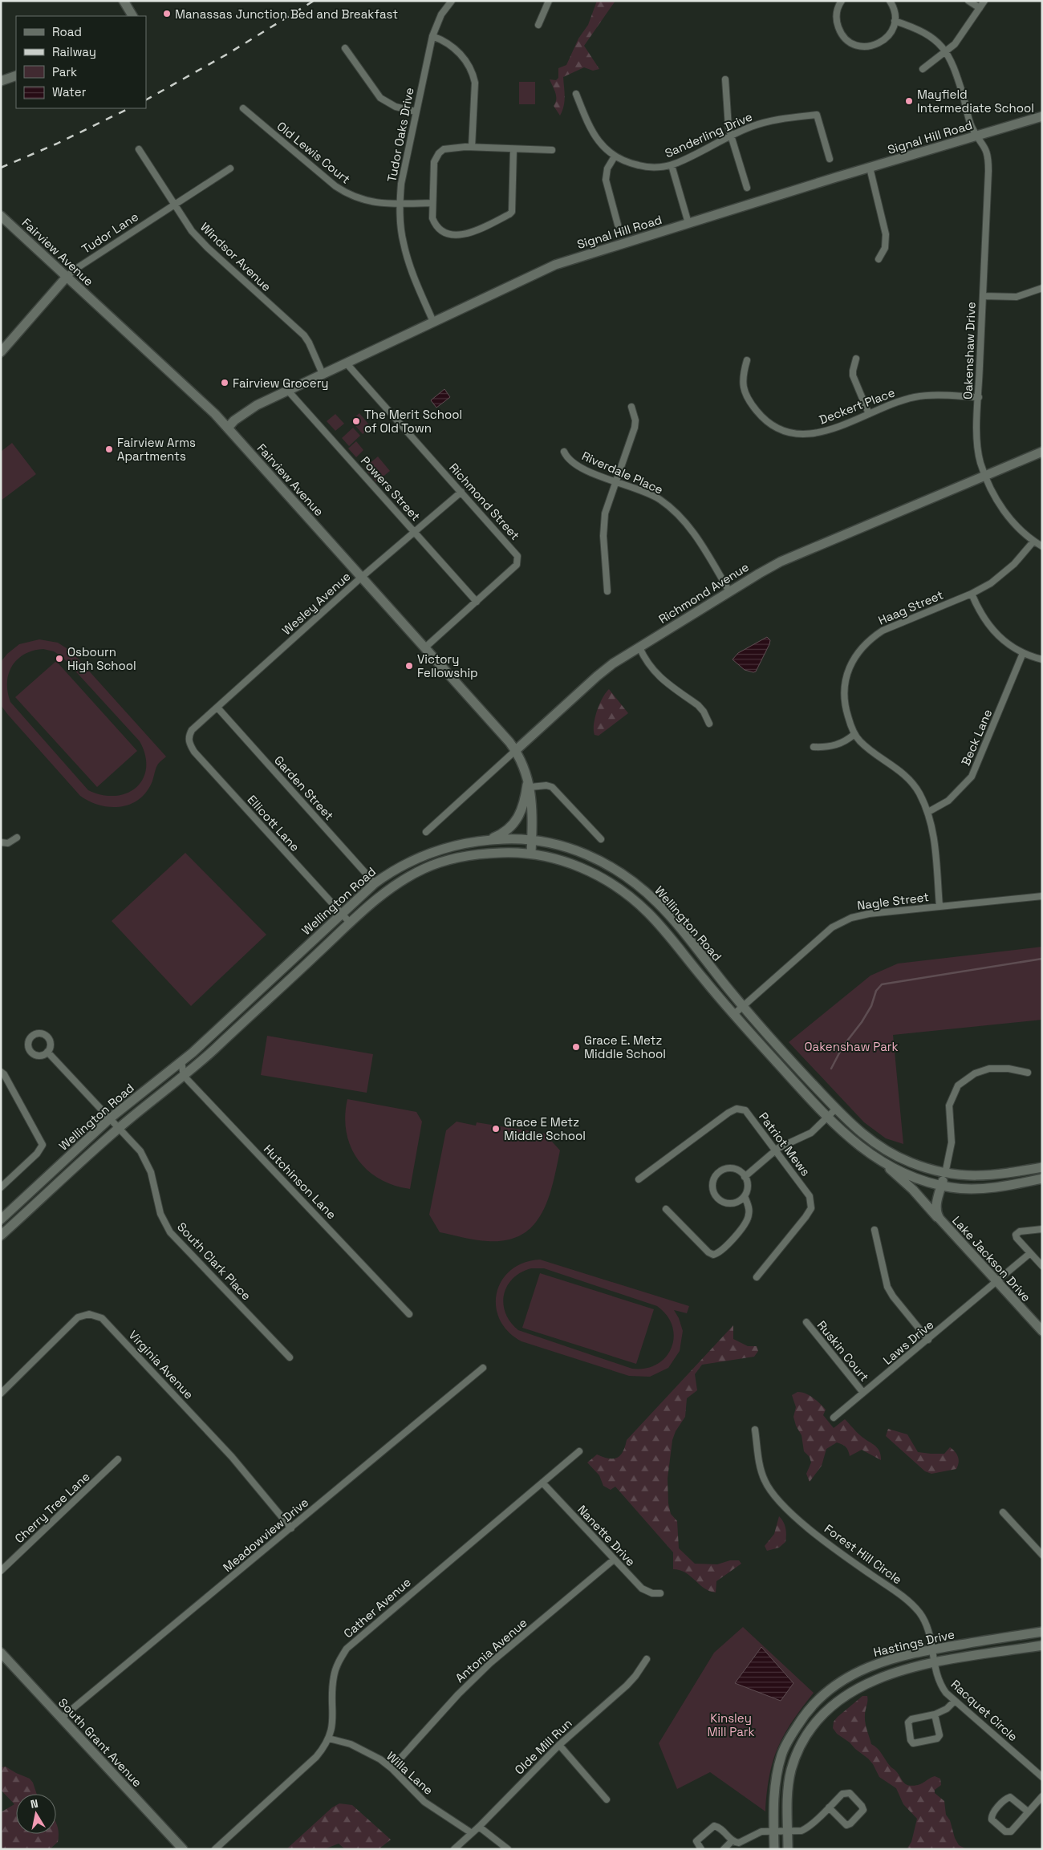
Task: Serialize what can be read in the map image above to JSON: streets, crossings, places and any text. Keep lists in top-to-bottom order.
{
  "streets": {
    "main road": [
      "Signal Hill Road",
      "Tudor Lane",
      "Fairview Avenue",
      "Richmond Avenue",
      "Wellington Road",
      "Lake Jackson Drive",
      "Hastings Drive",
      "South Grant Avenue"
    ],
    "street": [
      "Tudor Oaks Drive",
      "Sanderling Drive",
      "Old Lewis Court",
      "Windsor Avenue",
      "Oakenshaw Drive",
      "Deckert Place",
      "Riverdale Place",
      "Powers Street",
      "Richmond Street",
      "Wesley Avenue",
      "Haag Street",
      "Beck Lane",
      "Garden Street",
      "Ellicott Lane",
      "Nagle Street",
      "Patriot Mews",
      "Hutchinson Lane",
      "South Clark Place",
      "Laws Drive",
      "Ruskin Court",
      "Virginia Avenue",
      "Cherry Tree Lane",
      "Meadowview Drive",
      "Nanette Drive",
      "Forest Hill Circle",
      "Cather Avenue",
      "Antonia Avenue",
      "Racquet Circle",
      "Olde Mill Run",
      "Willa Lane"
    ]
  },
  "crossings": [
    ["Tudor Oaks Drive", "Signal Hill Road"],
    ["Tudor Oaks Drive", "Old Lewis Court"],
    ["Signal Hill Road", "Fairview Avenue"],
    ["Signal Hill Road", "Windsor Avenue"],
    ["Signal Hill Road", "Oakenshaw Drive"],
    ["Signal Hill Road", "Powers Street"],
    ["Signal Hill Road", "Richmond Street"],
    ["Tudor Lane", "Fairview Avenue"],
    ["Tudor Lane", "Windsor Avenue"],
    ["Fairview Avenue", "Richmond Street"],
    ["Fairview Avenue", "Richmond Avenue"],
    ["Fairview Avenue", "Wesley Avenue"],
    ["Fairview Avenue", "Wellington Road"],
    ["Oakenshaw Drive", "Deckert Place"],
    ["Oakenshaw Drive", "Richmond Avenue"],
    ["Oakenshaw Drive", "Haag Street"],
    ["Riverdale Place", "Richmond Avenue"],
    ["Powers Street", "Richmond Street"],
    ["Powers Street", "Wesley Avenue"],
    ["Richmond Street", "Wesley Avenue"],
    ["Wesley Avenue", "Garden Street"],
    ["Wesley Avenue", "Ellicott Lane"],
    ["Haag Street", "Beck Lane"],
    ["Haag Street", "Nagle Street"],
    ["Garden Street", "Wellington Road"],
    ["Ellicott Lane", "Wellington Road"],
    ["Wellington Road", "Nagle Street"],
    ["Wellington Road", "Hutchinson Lane"],
    ["Wellington Road", "Lake Jackson Drive"],
    ["Wellington Road", "South Clark Place"],
    ["Lake Jackson Drive", "Laws Drive"],
    ["Laws Drive", "Ruskin Court"],
    ["Virginia Avenue", "Meadowview Drive"],
    ["Meadowview Drive", "South Grant Avenue"],
    ["Nanette Drive", "Cather Avenue"],
    ["Nanette Drive", "Antonia Avenue"],
    ["Forest Hill Circle", "Hastings Drive"],
    ["Forest Hill Circle", "Racquet Circle"],
    ["Cather Avenue", "Willa Lane"],
    ["Hastings Drive", "Racquet Circle"],
    ["Antonia Avenue", "Willa Lane"],
    ["Olde Mill Run", "Willa Lane"]
  ],
  "parks": ["Oakenshaw Park", "Kinsley Mill Park"],
  "places": [
    "Manassas Junction Bed and Breakfast",
    "Mayfield Intermediate School",
    "Fairview Grocery",
    "The Merit School of Old Town",
    "Fairview Arms Apartments",
    "Osbourn High School",
    "Victory Fellowship",
    "Grace E. Metz Middle School",
    "Grace E Metz Middle School"
  ],
  "legend": [
    "Road",
    "Railway",
    "Park",
    "Water"
  ],
  "north": "top"
}
